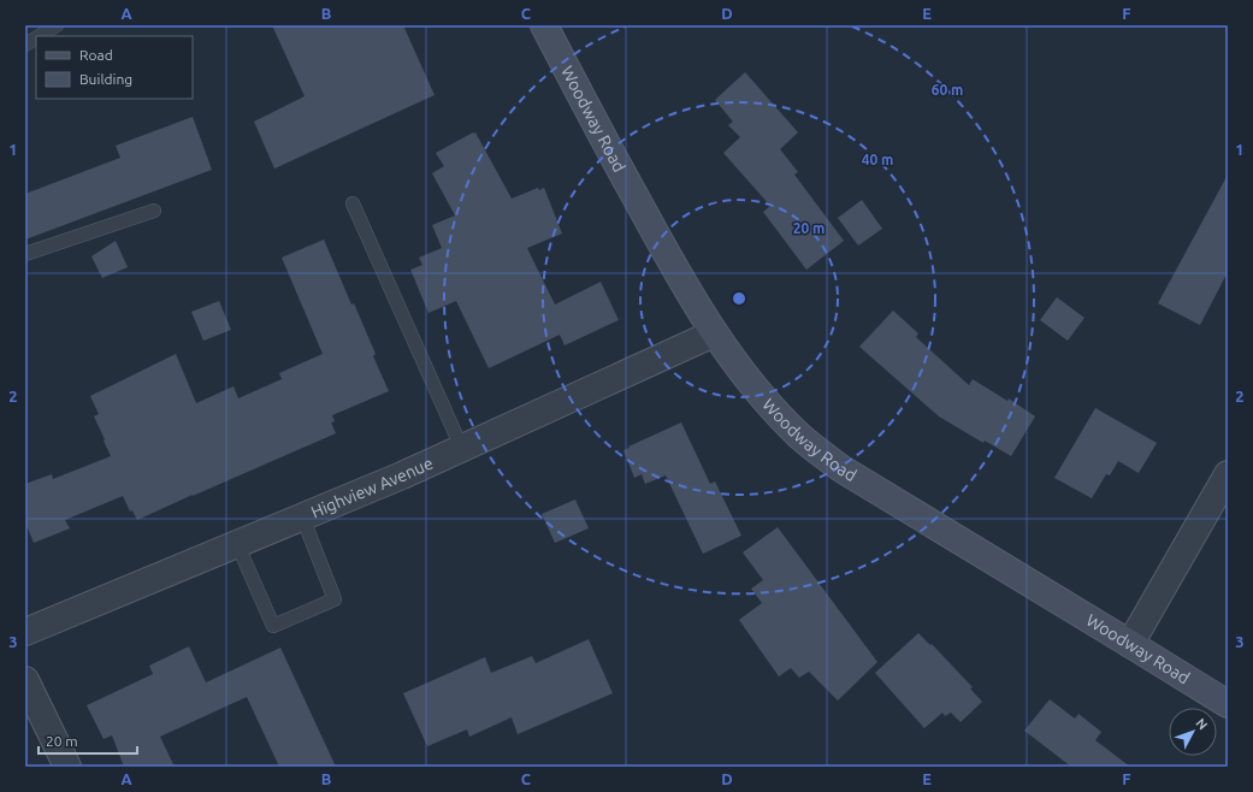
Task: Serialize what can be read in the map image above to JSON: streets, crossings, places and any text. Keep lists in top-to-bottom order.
{
  "streets": {
    "street": ["Woodway Road", "Highview Avenue"]
  },
  "crossings": [
    ["Woodway Road", "Highview Avenue"]
  ],
  "legend": ["Road", "Building"],
  "scale_bar": "20 m",
  "north": "top right",
  "grid": {
    "columns": [
      "A",
      "B",
      "C",
      "D",
      "E",
      "F"
    ],
    "rows": ["1", "2", "3"]
  },
  "rings": ["60 m", "40 m", "20 m"]
}
